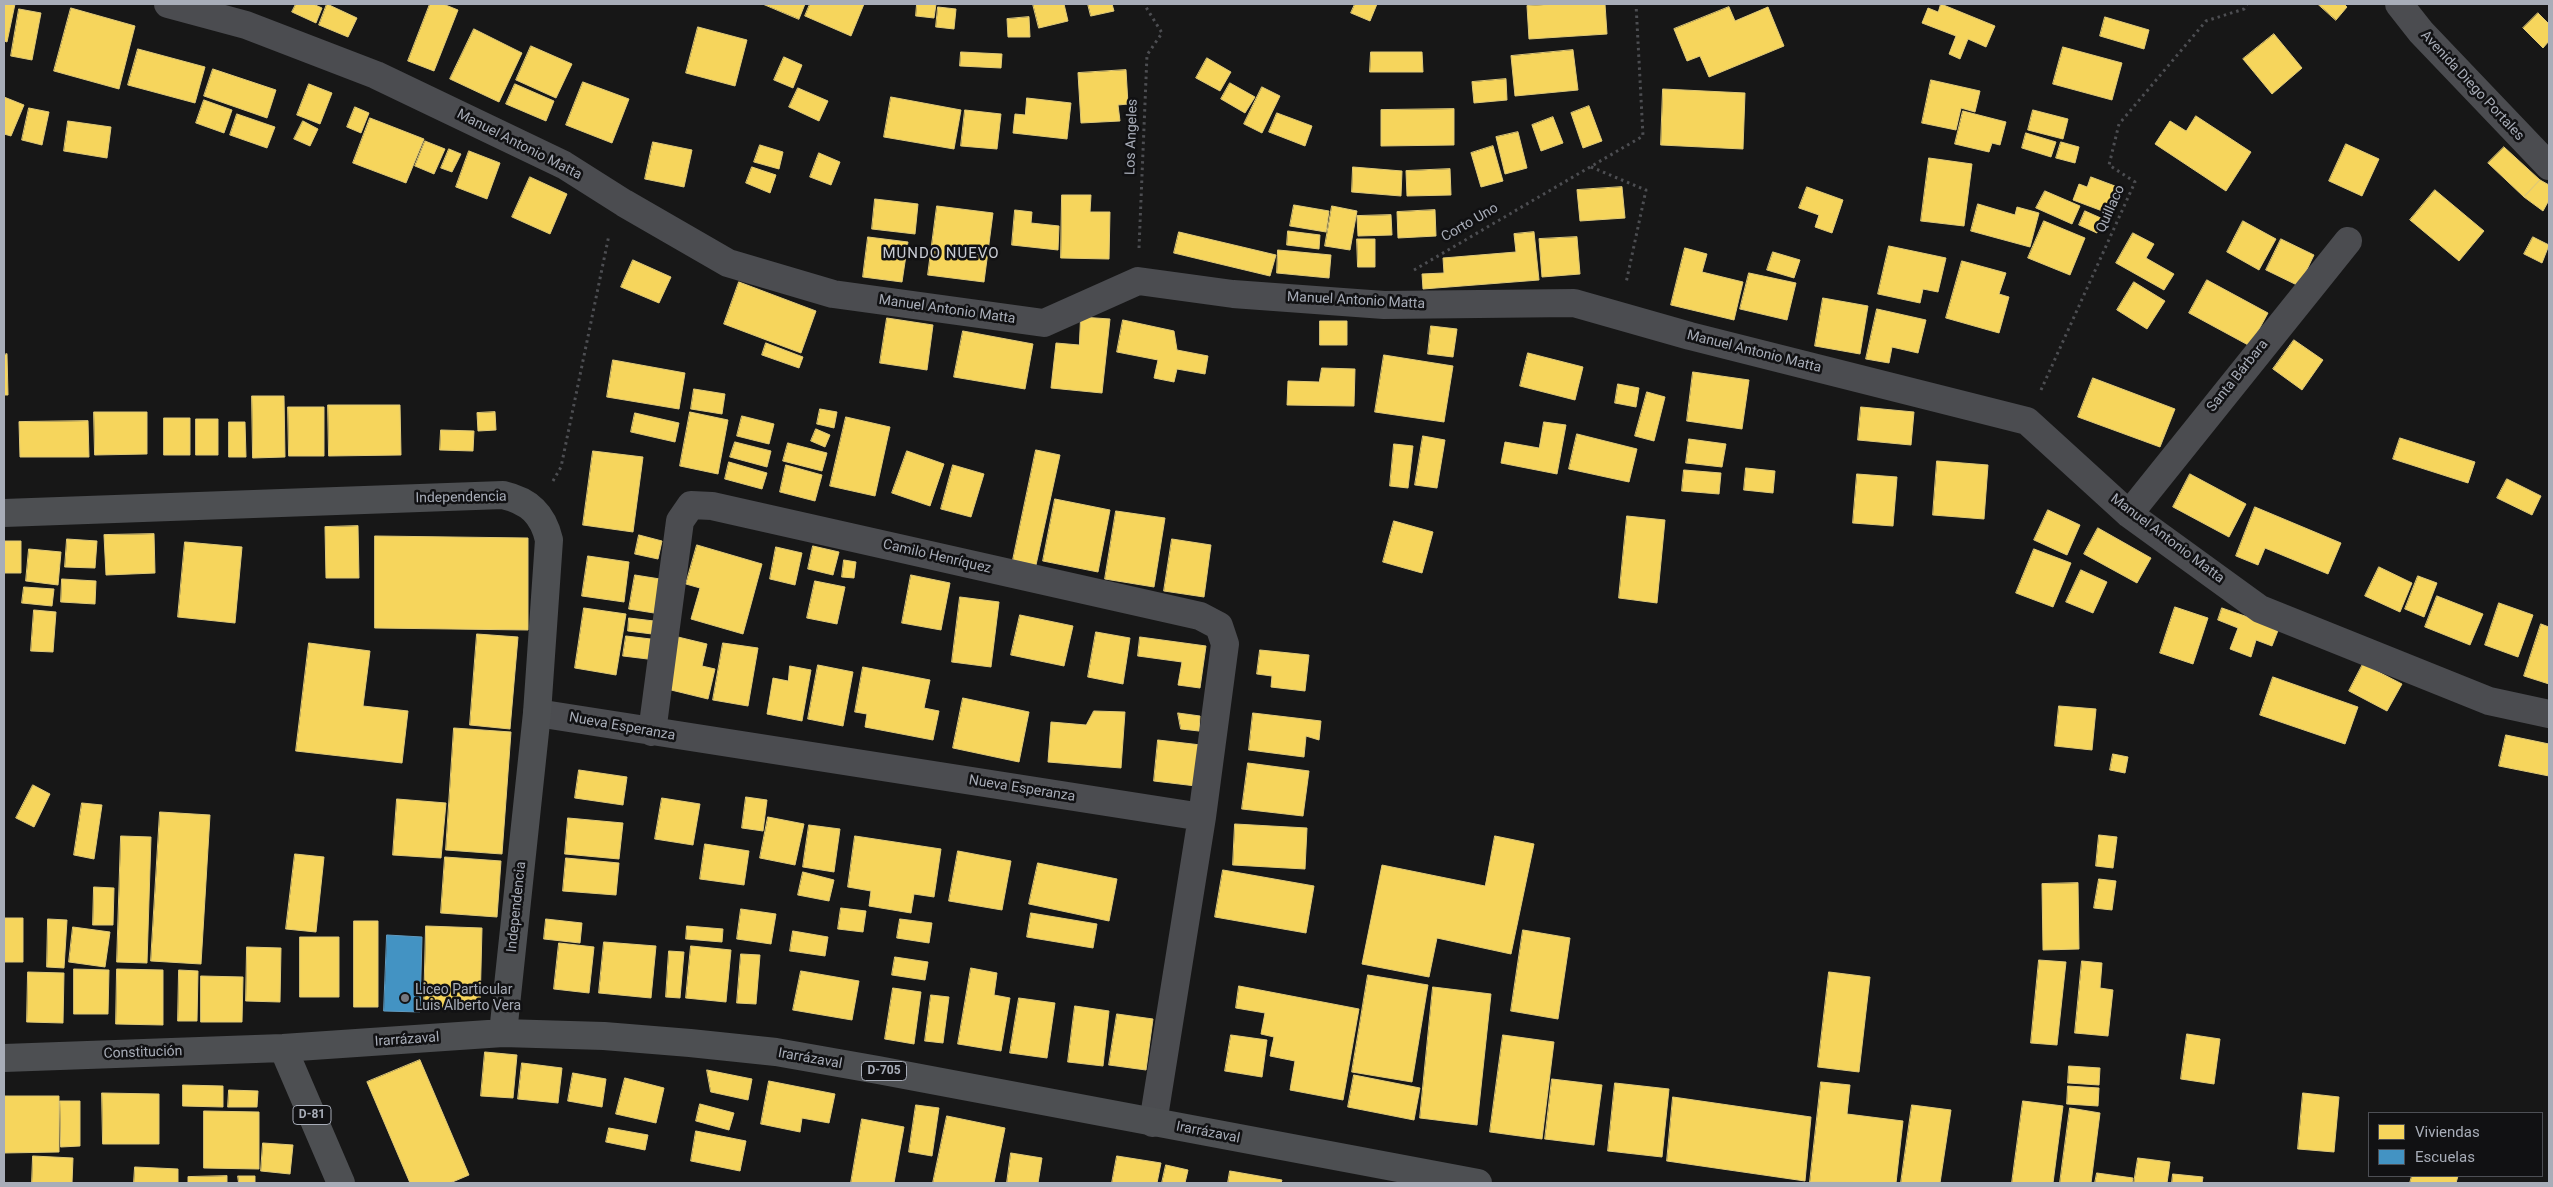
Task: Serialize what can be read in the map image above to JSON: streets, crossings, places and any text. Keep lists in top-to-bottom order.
{
  "streets": {
    "main road": [
      "Independencia",
      "Irarrázaval",
      "Constitución",
      "D-705",
      "D-81"
    ],
    "street": [
      "Avenida Diego Portales",
      "Manuel Antonio Matta",
      "Santa Bárbara",
      "Camilo Henríquez",
      "Nueva Esperanza"
    ],
    "path": ["Los Angeles", "Quillaco", "Corto Uno"]
  },
  "crossings": [
    ["Los Angeles", "Manuel Antonio Matta"],
    ["Manuel Antonio Matta", "Quillaco"],
    ["Manuel Antonio Matta", "Santa Bárbara"],
    ["Independencia", "Nueva Esperanza"],
    ["Independencia", "Irarrázaval"],
    ["Camilo Henríquez", "Nueva Esperanza"],
    ["Irarrázaval", "Constitución"],
    ["Irarrázaval", "D-81"],
    ["Constitución", "D-81"]
  ],
  "districts": ["MUNDO NUEVO"],
  "places": ["Liceo Particular Luis Alberto Vera"],
  "legend": ["Viviendas", "Escuelas"]
}
